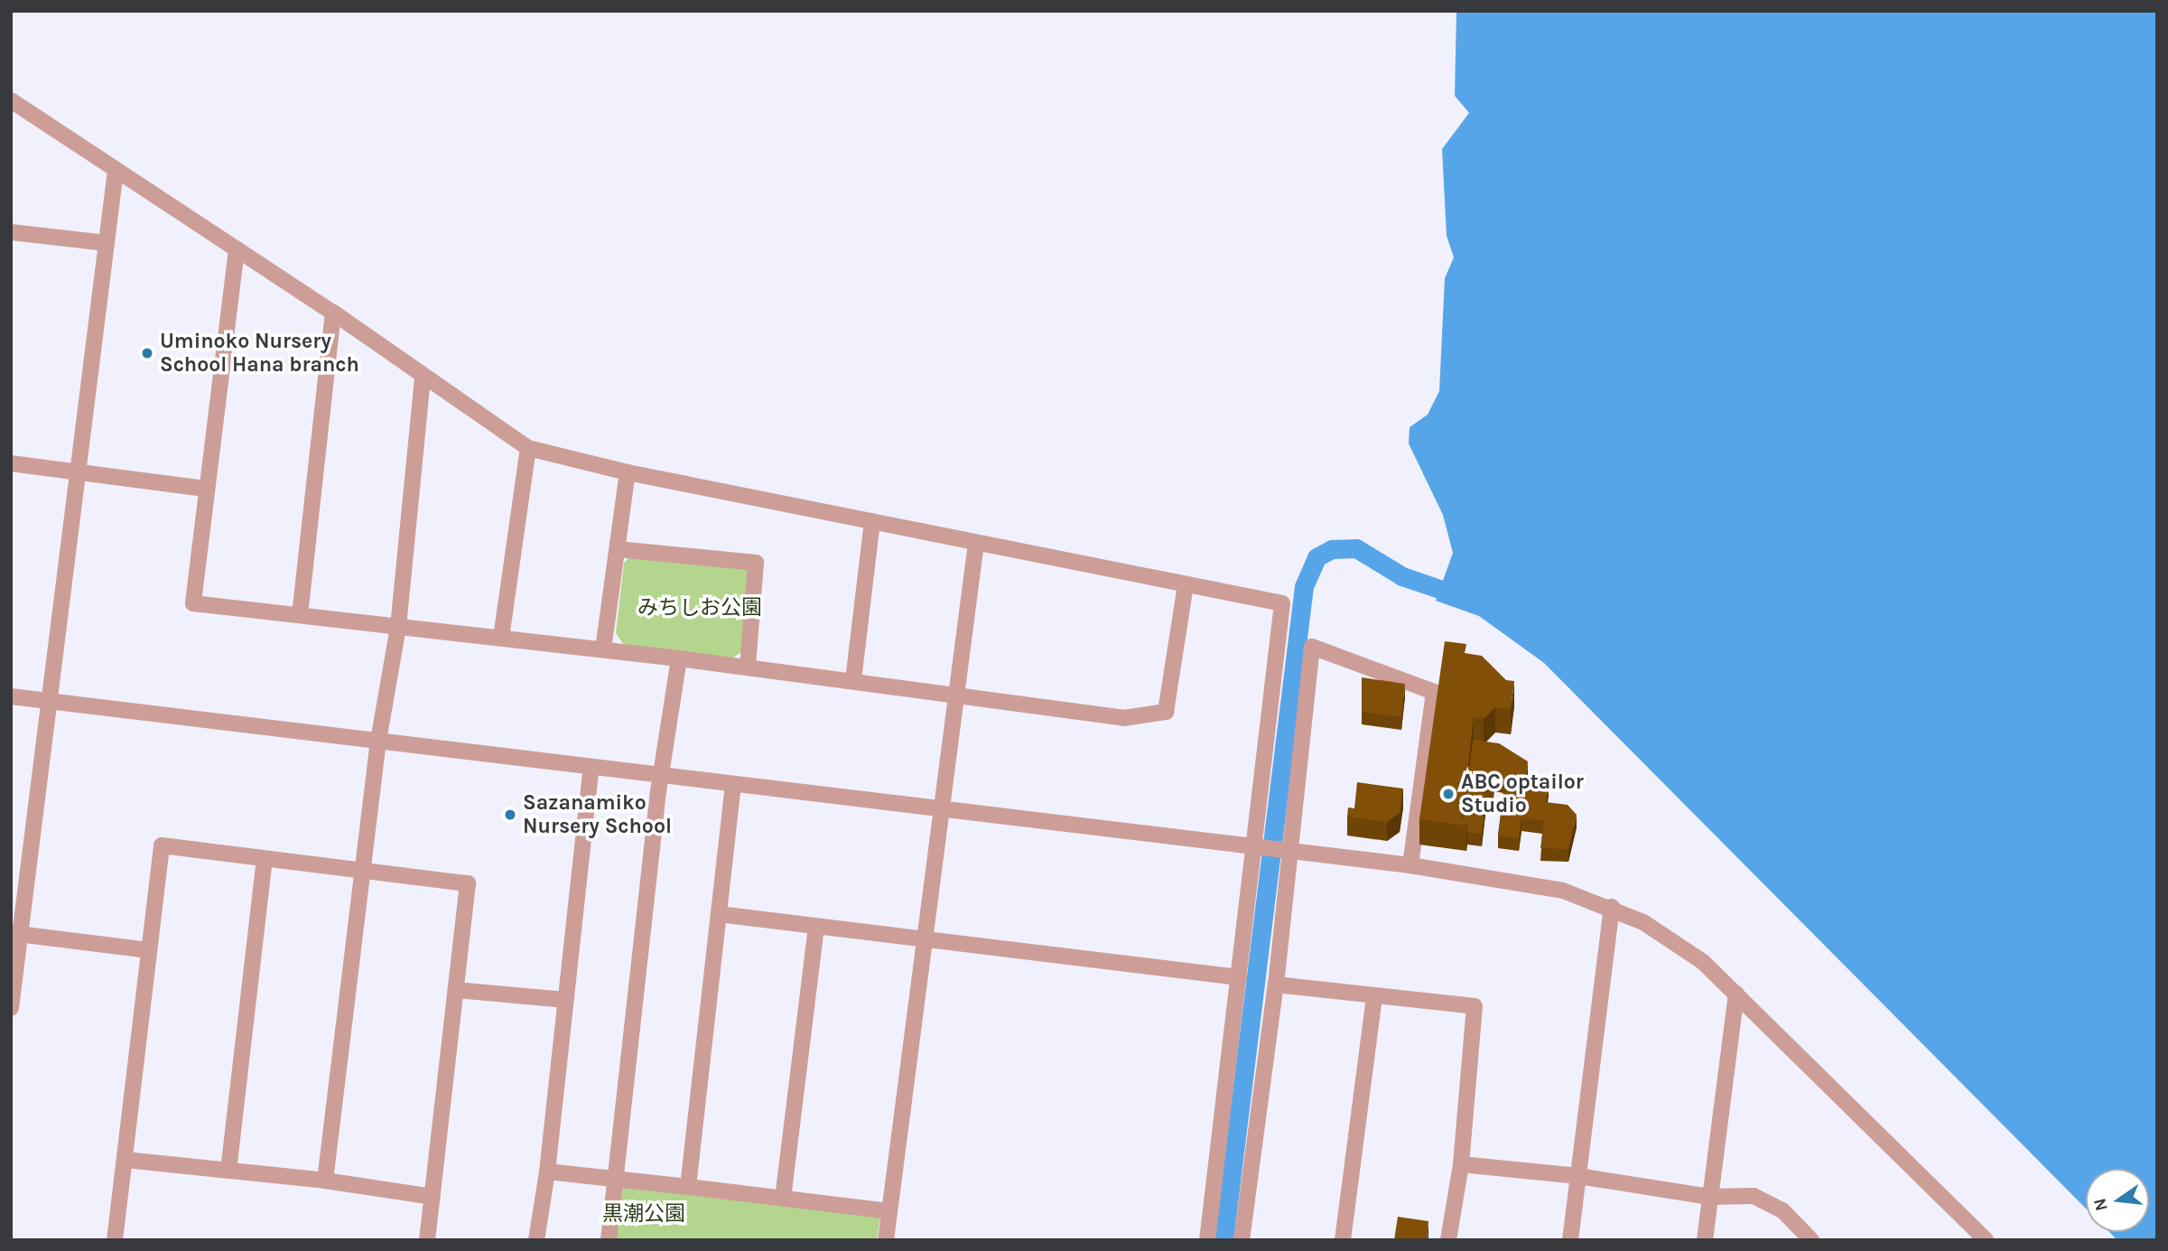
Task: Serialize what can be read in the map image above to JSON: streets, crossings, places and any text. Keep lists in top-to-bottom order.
{
  "parks": ["みちしお公園", "黒潮公園"],
  "places": ["Uminoko Nursery School Hana branch", "ABC optailor Studio", "Sazanamiko Nursery School"],
  "north": "left"
}
